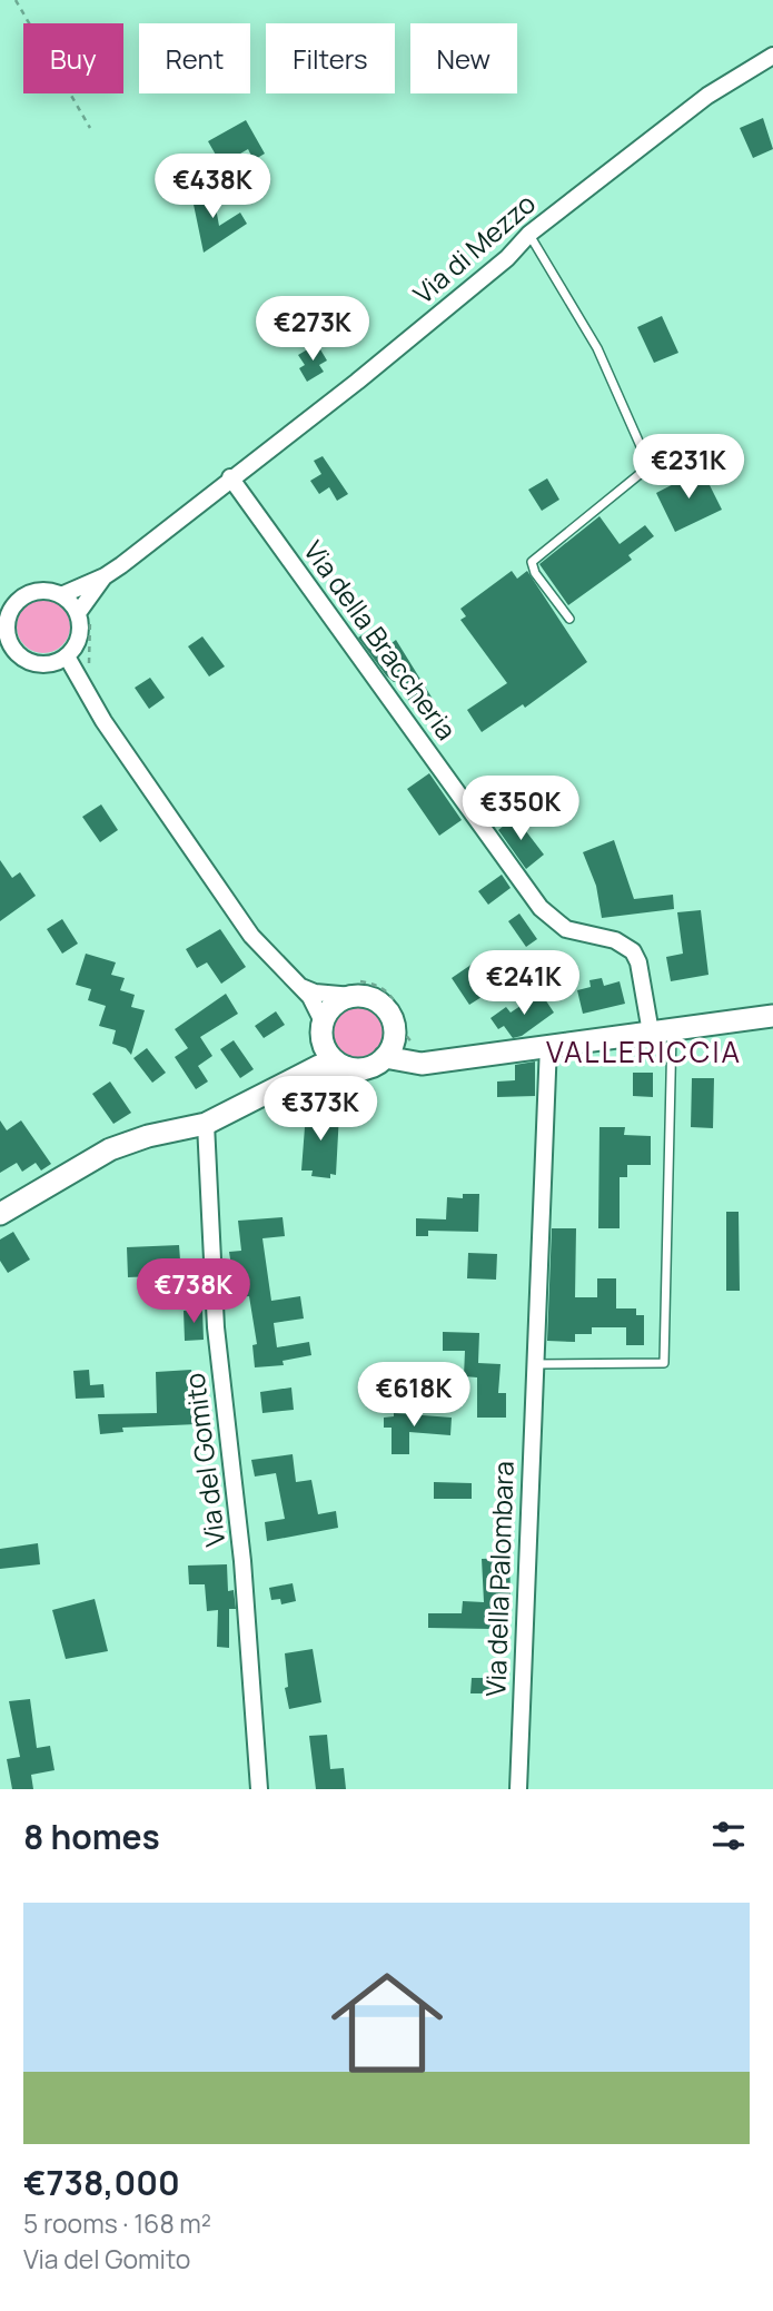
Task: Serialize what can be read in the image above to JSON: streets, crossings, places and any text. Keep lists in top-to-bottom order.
{
  "streets": {
    "street": [
      "Via di Mezzo",
      "Via della Braccheria",
      "Via del Gomito",
      "Via della Palombara"
    ]
  },
  "crossings": [
    ["Via di Mezzo", "Via della Braccheria"]
  ],
  "districts": ["VALLERICCIA"],
  "page": {
    "chip": [
      "Buy",
      "Rent",
      "Filters",
      "New"
    ],
    "price": [
      "€438K",
      "€273K",
      "€231K",
      "€350K",
      "€241K",
      "€373K",
      "€738K",
      "€618K"
    ],
    "heading": "8 homes",
    "list": [
      {
        "name": "€738,000",
        "note": "5 rooms · 168 m² · Via del Gomito"
      }
    ]
  }
}
